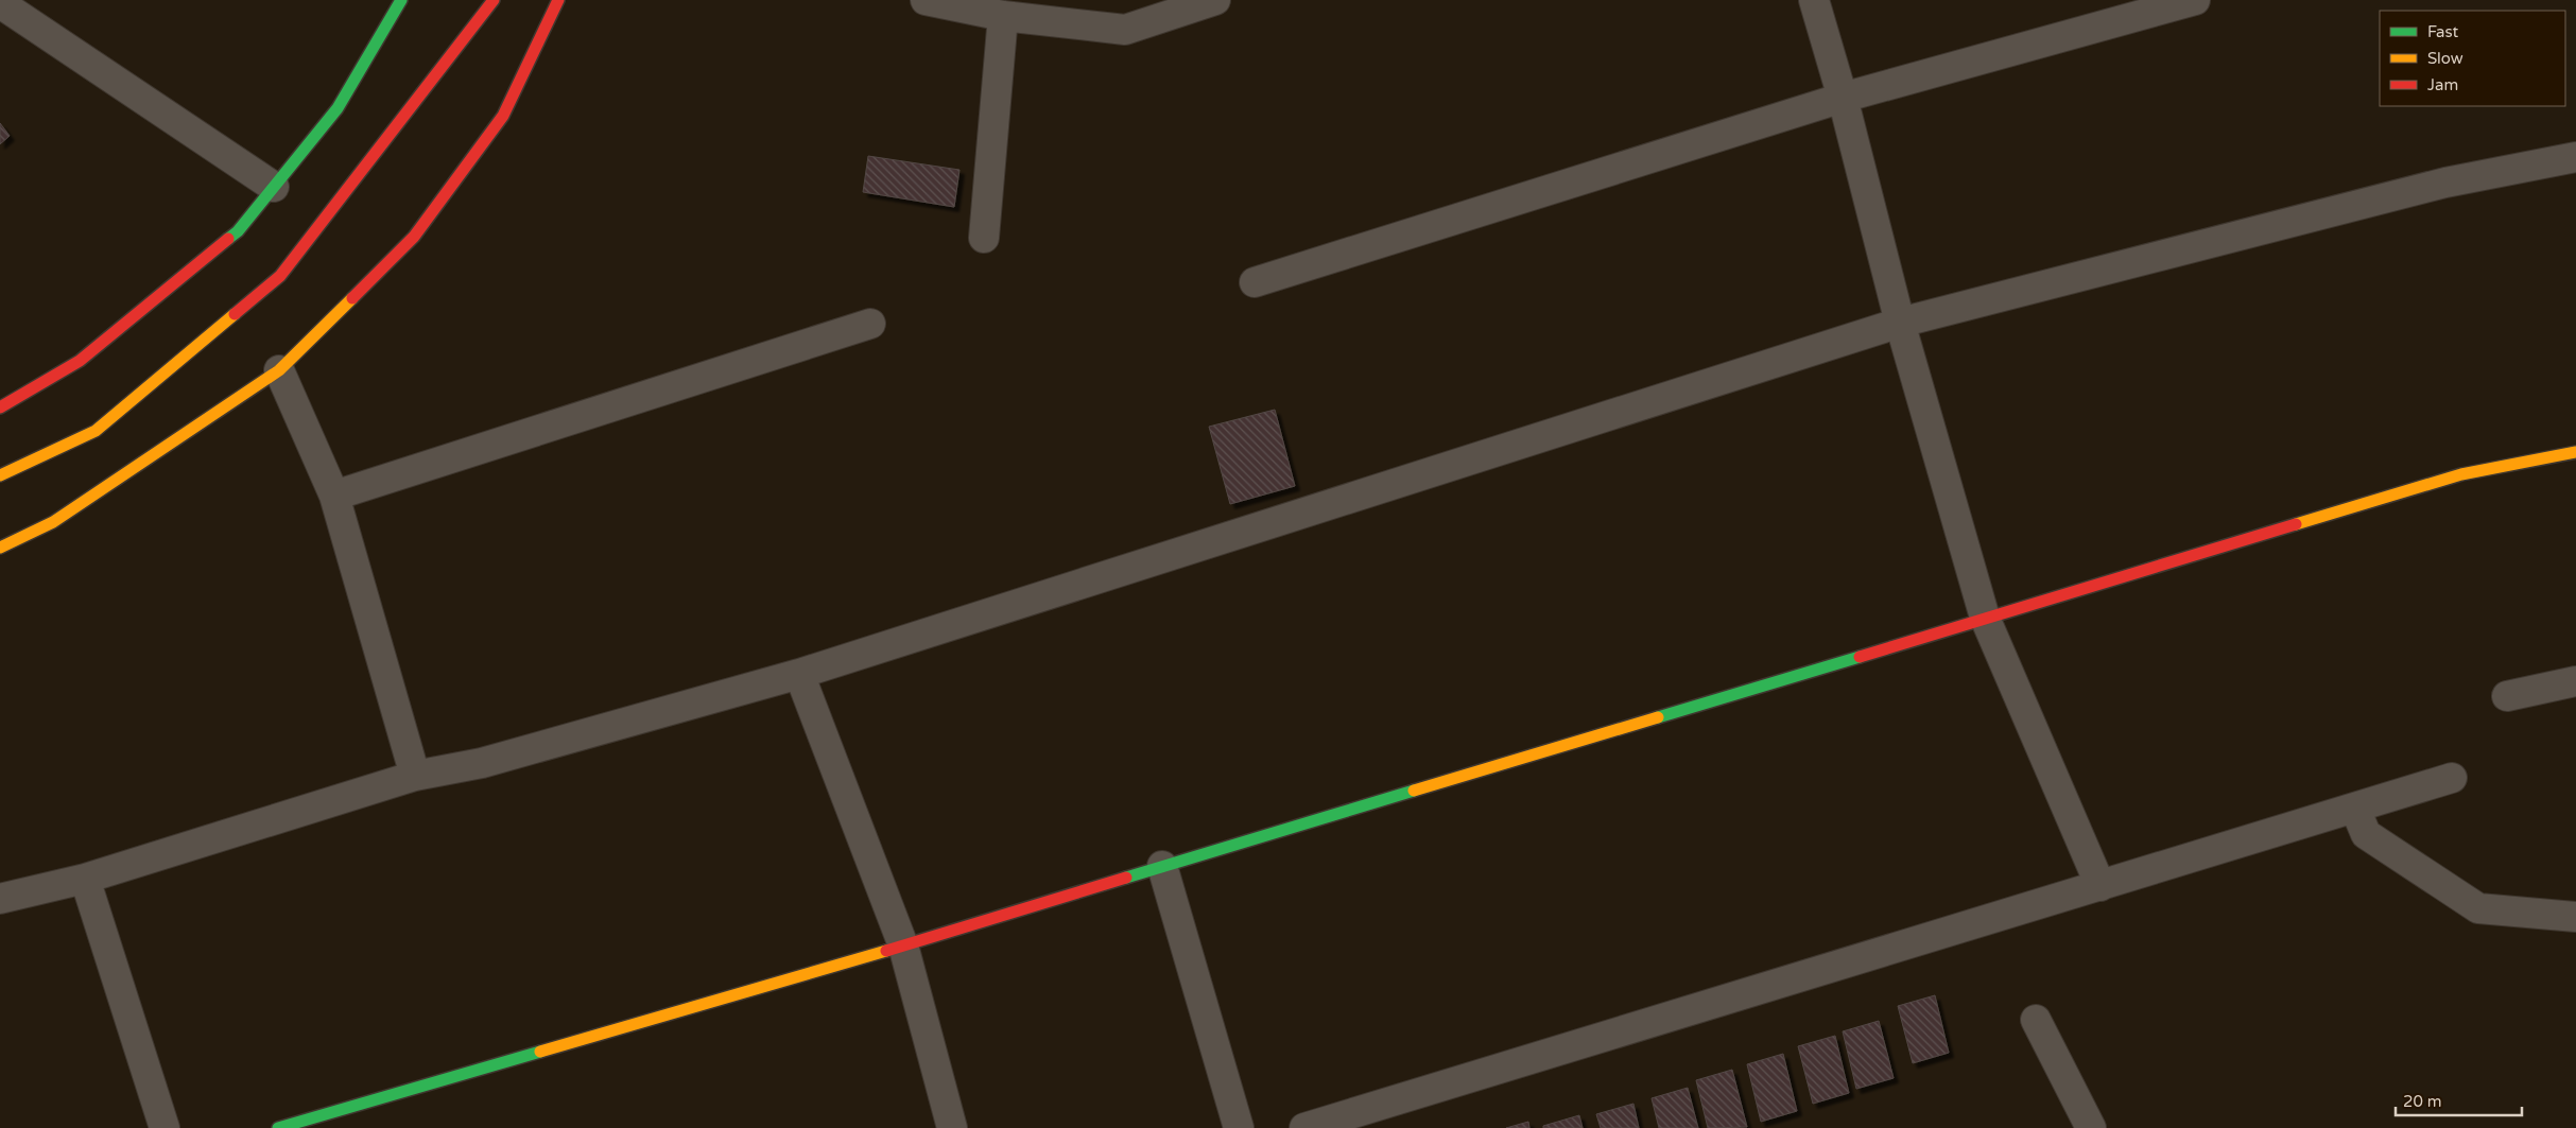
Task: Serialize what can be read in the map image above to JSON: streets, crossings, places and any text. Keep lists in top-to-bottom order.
{
  "legend": ["Fast", "Slow", "Jam"],
  "scale_bar": "20 m"
}
